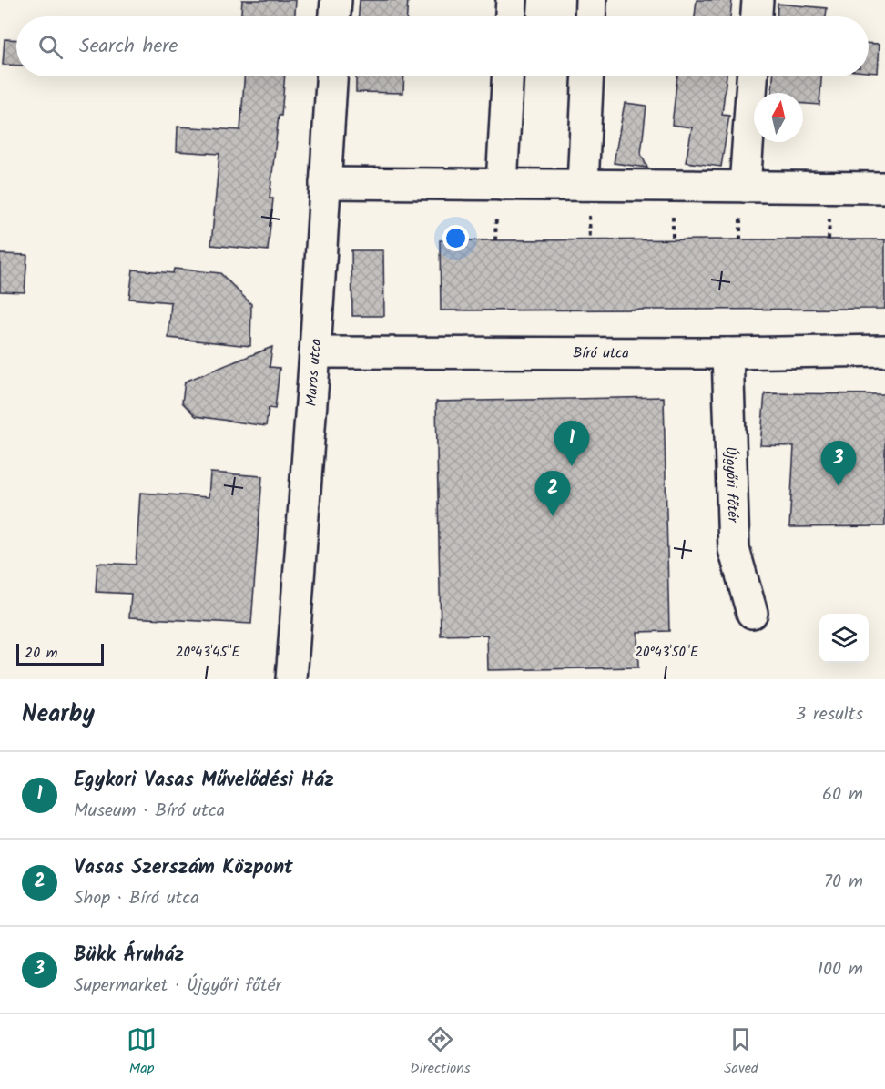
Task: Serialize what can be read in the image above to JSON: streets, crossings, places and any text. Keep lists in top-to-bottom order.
{
  "streets": {
    "street": ["Bíró utca", "Maros utca", "Újgyőri főtér"]
  },
  "crossings": [
    ["Bíró utca", "Maros utca"],
    ["Bíró utca", "Újgyőri főtér"]
  ],
  "scale_bar": "20 m",
  "north": "top",
  "page": {
    "search": "Search here",
    "pins": ["1", "3", "2"],
    "scale": "20 m",
    "heading": ["Nearby", "3 results"],
    "list": [
      {
        "mark": "1",
        "name": "Egykori Vasas Művelődési Ház",
        "note": "Museum · Bíró utca",
        "value": "60 m"
      },
      {
        "mark": "2",
        "name": "Vasas Szerszám Központ",
        "note": "Shop · Bíró utca",
        "value": "70 m"
      },
      {
        "mark": "3",
        "name": "Bükk Áruház",
        "note": "Supermarket · Újgyőri főtér",
        "value": "100 m"
      }
    ],
    "nav": ["Map", "Directions", "Saved"]
  },
  "coordinates": ["20°43'45\"E", "20°43'50\"E"]
}
